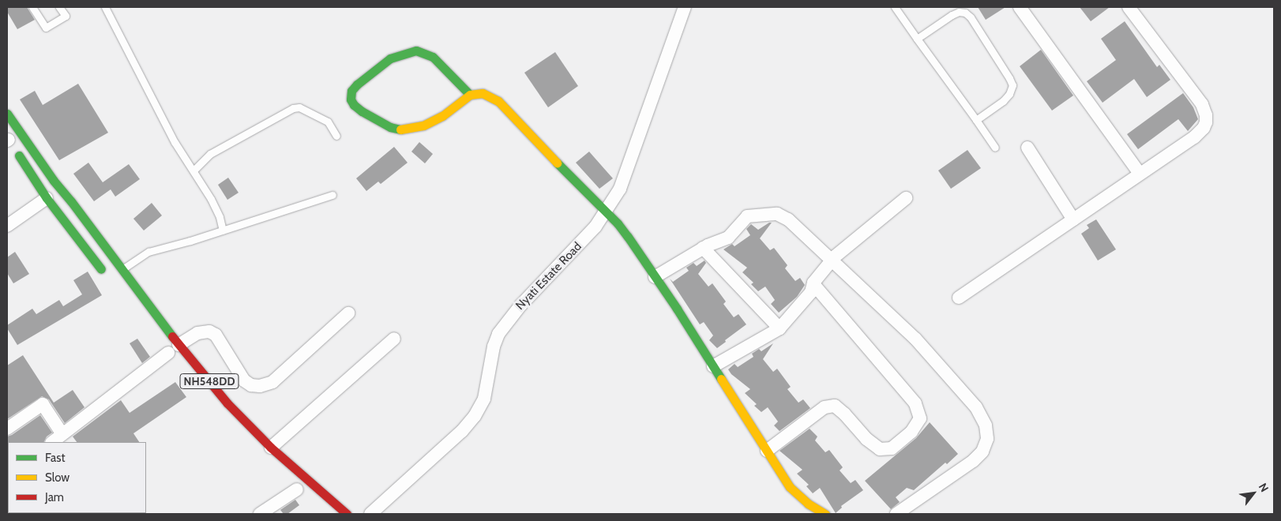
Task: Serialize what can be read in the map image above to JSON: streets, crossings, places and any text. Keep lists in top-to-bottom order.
{
  "streets": {
    "main road": ["NH548DD"],
    "street": ["Nyati Estate Road"]
  },
  "legend": ["Fast", "Slow", "Jam"],
  "north": "top right"
}
